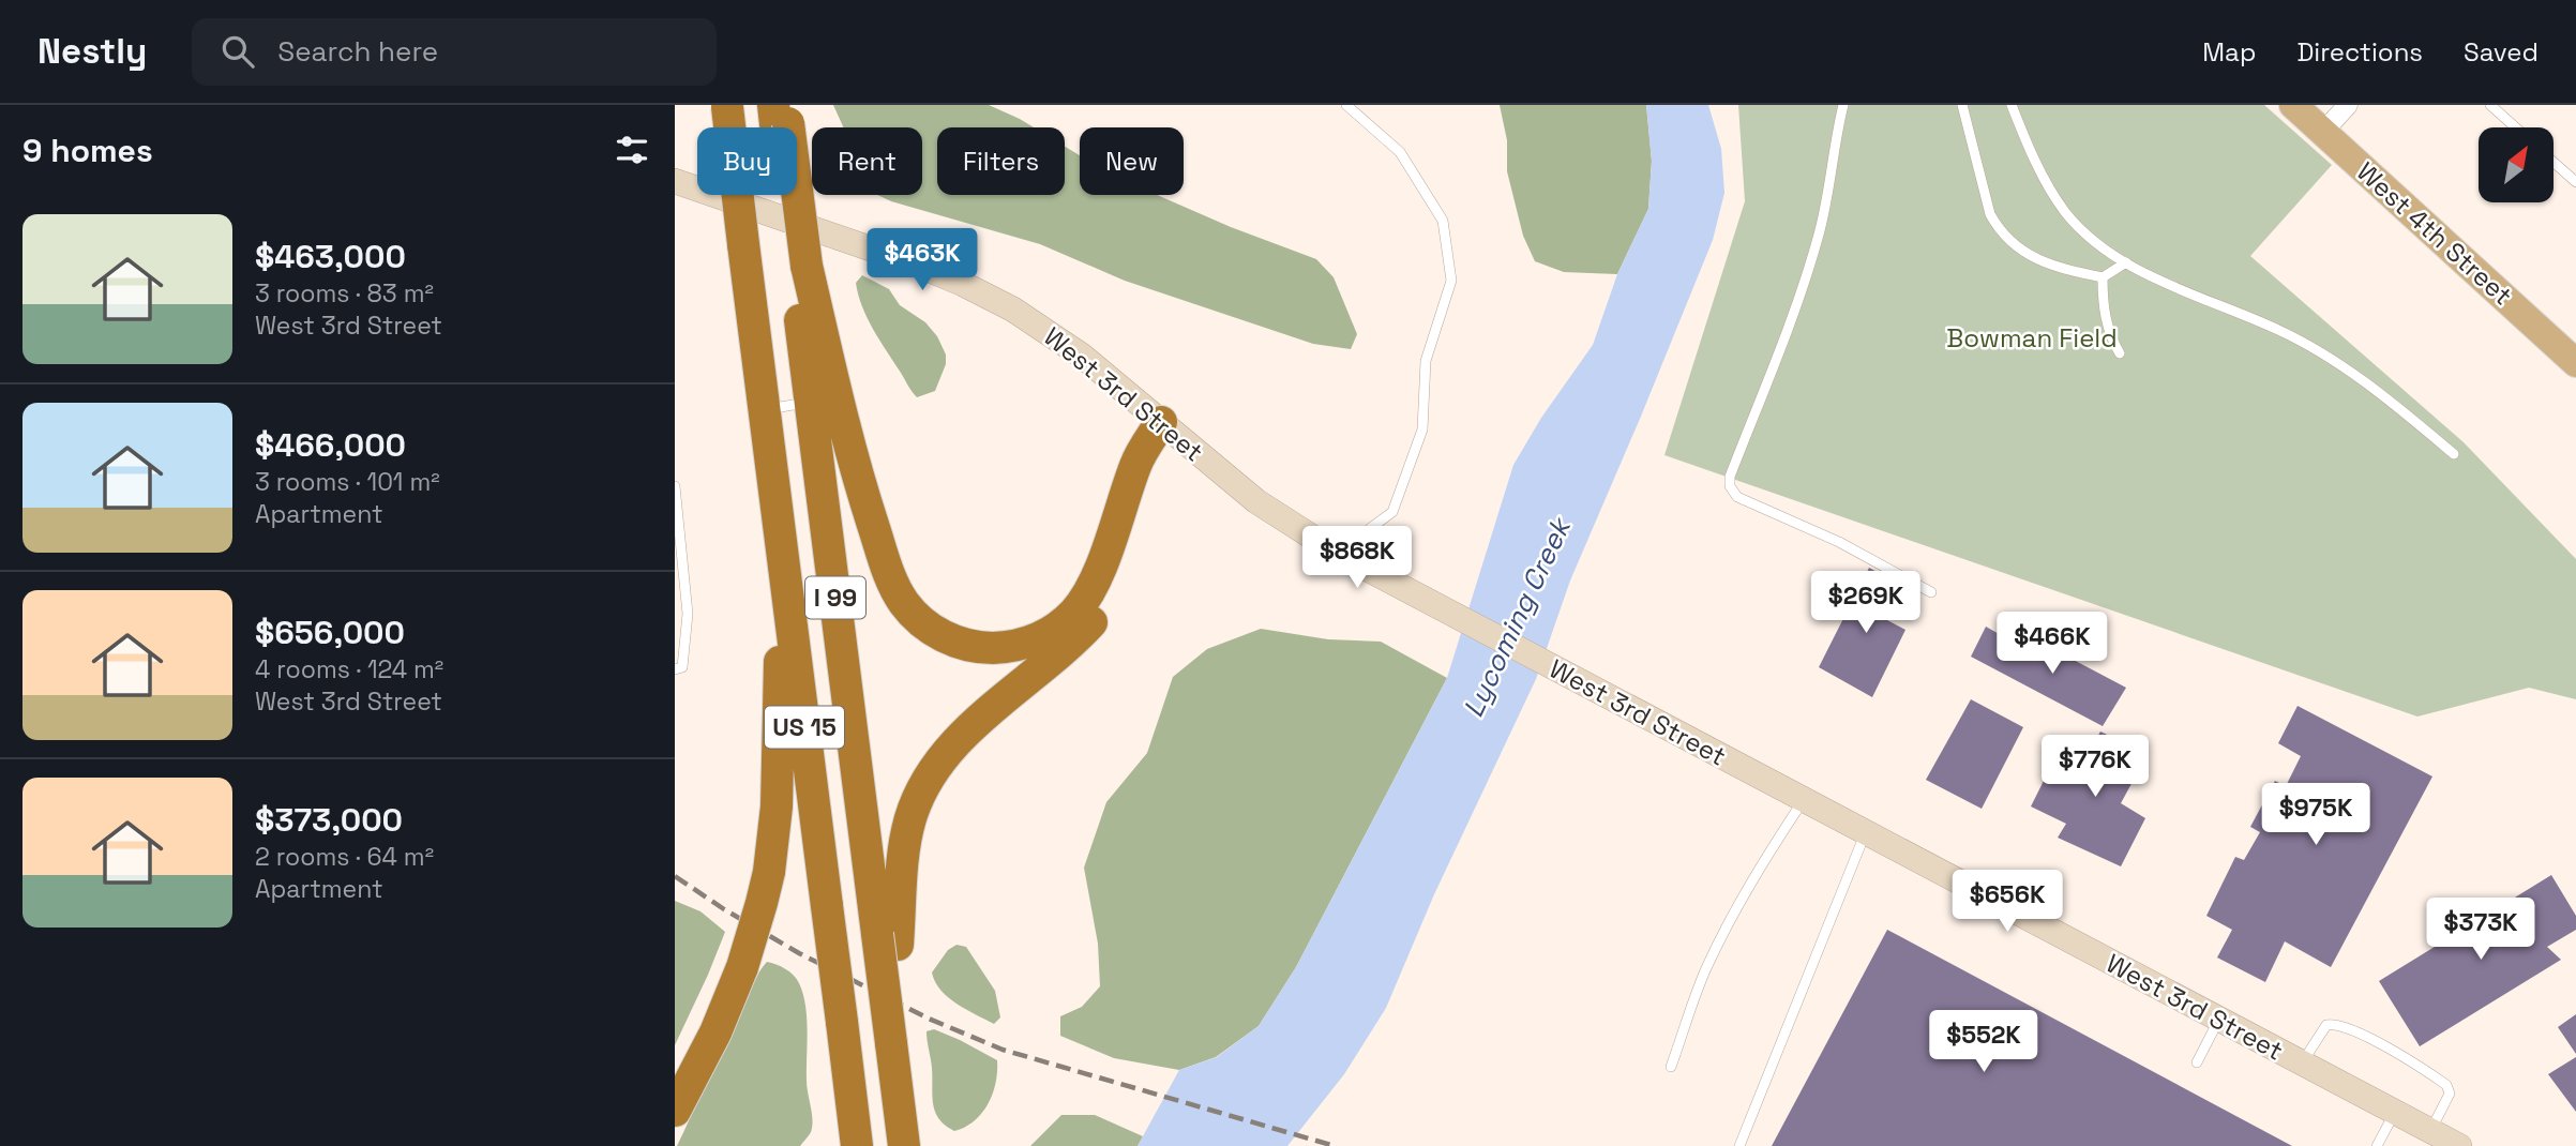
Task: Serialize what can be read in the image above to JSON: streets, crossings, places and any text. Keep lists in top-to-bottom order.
{
  "streets": {
    "highway": ["I 99", "US 15"],
    "main road": ["West 4th Street", "West 3rd Street"]
  },
  "crossings": [
    ["I 99", "US 15"]
  ],
  "water": ["Lycoming Creek"],
  "parks": ["Bowman Field"],
  "north": "top right",
  "page": {
    "header": "Nestly",
    "search": "Search here",
    "nav": ["Map", "Directions", "Saved"],
    "heading": "9 homes",
    "chip": [
      "Buy",
      "Rent",
      "Filters",
      "New"
    ],
    "list": [
      {
        "name": "$463,000",
        "note": "3 rooms · 83 m² · West 3rd Street"
      },
      {
        "name": "$466,000",
        "note": "3 rooms · 101 m² · Apartment"
      },
      {
        "name": "$656,000",
        "note": "4 rooms · 124 m² · West 3rd Street"
      },
      {
        "name": "$373,000",
        "note": "2 rooms · 64 m² · Apartment"
      }
    ],
    "price": [
      "$463K",
      "$868K",
      "$269K",
      "$466K",
      "$776K",
      "$975K",
      "$656K",
      "$373K",
      "$552K"
    ]
  }
}
